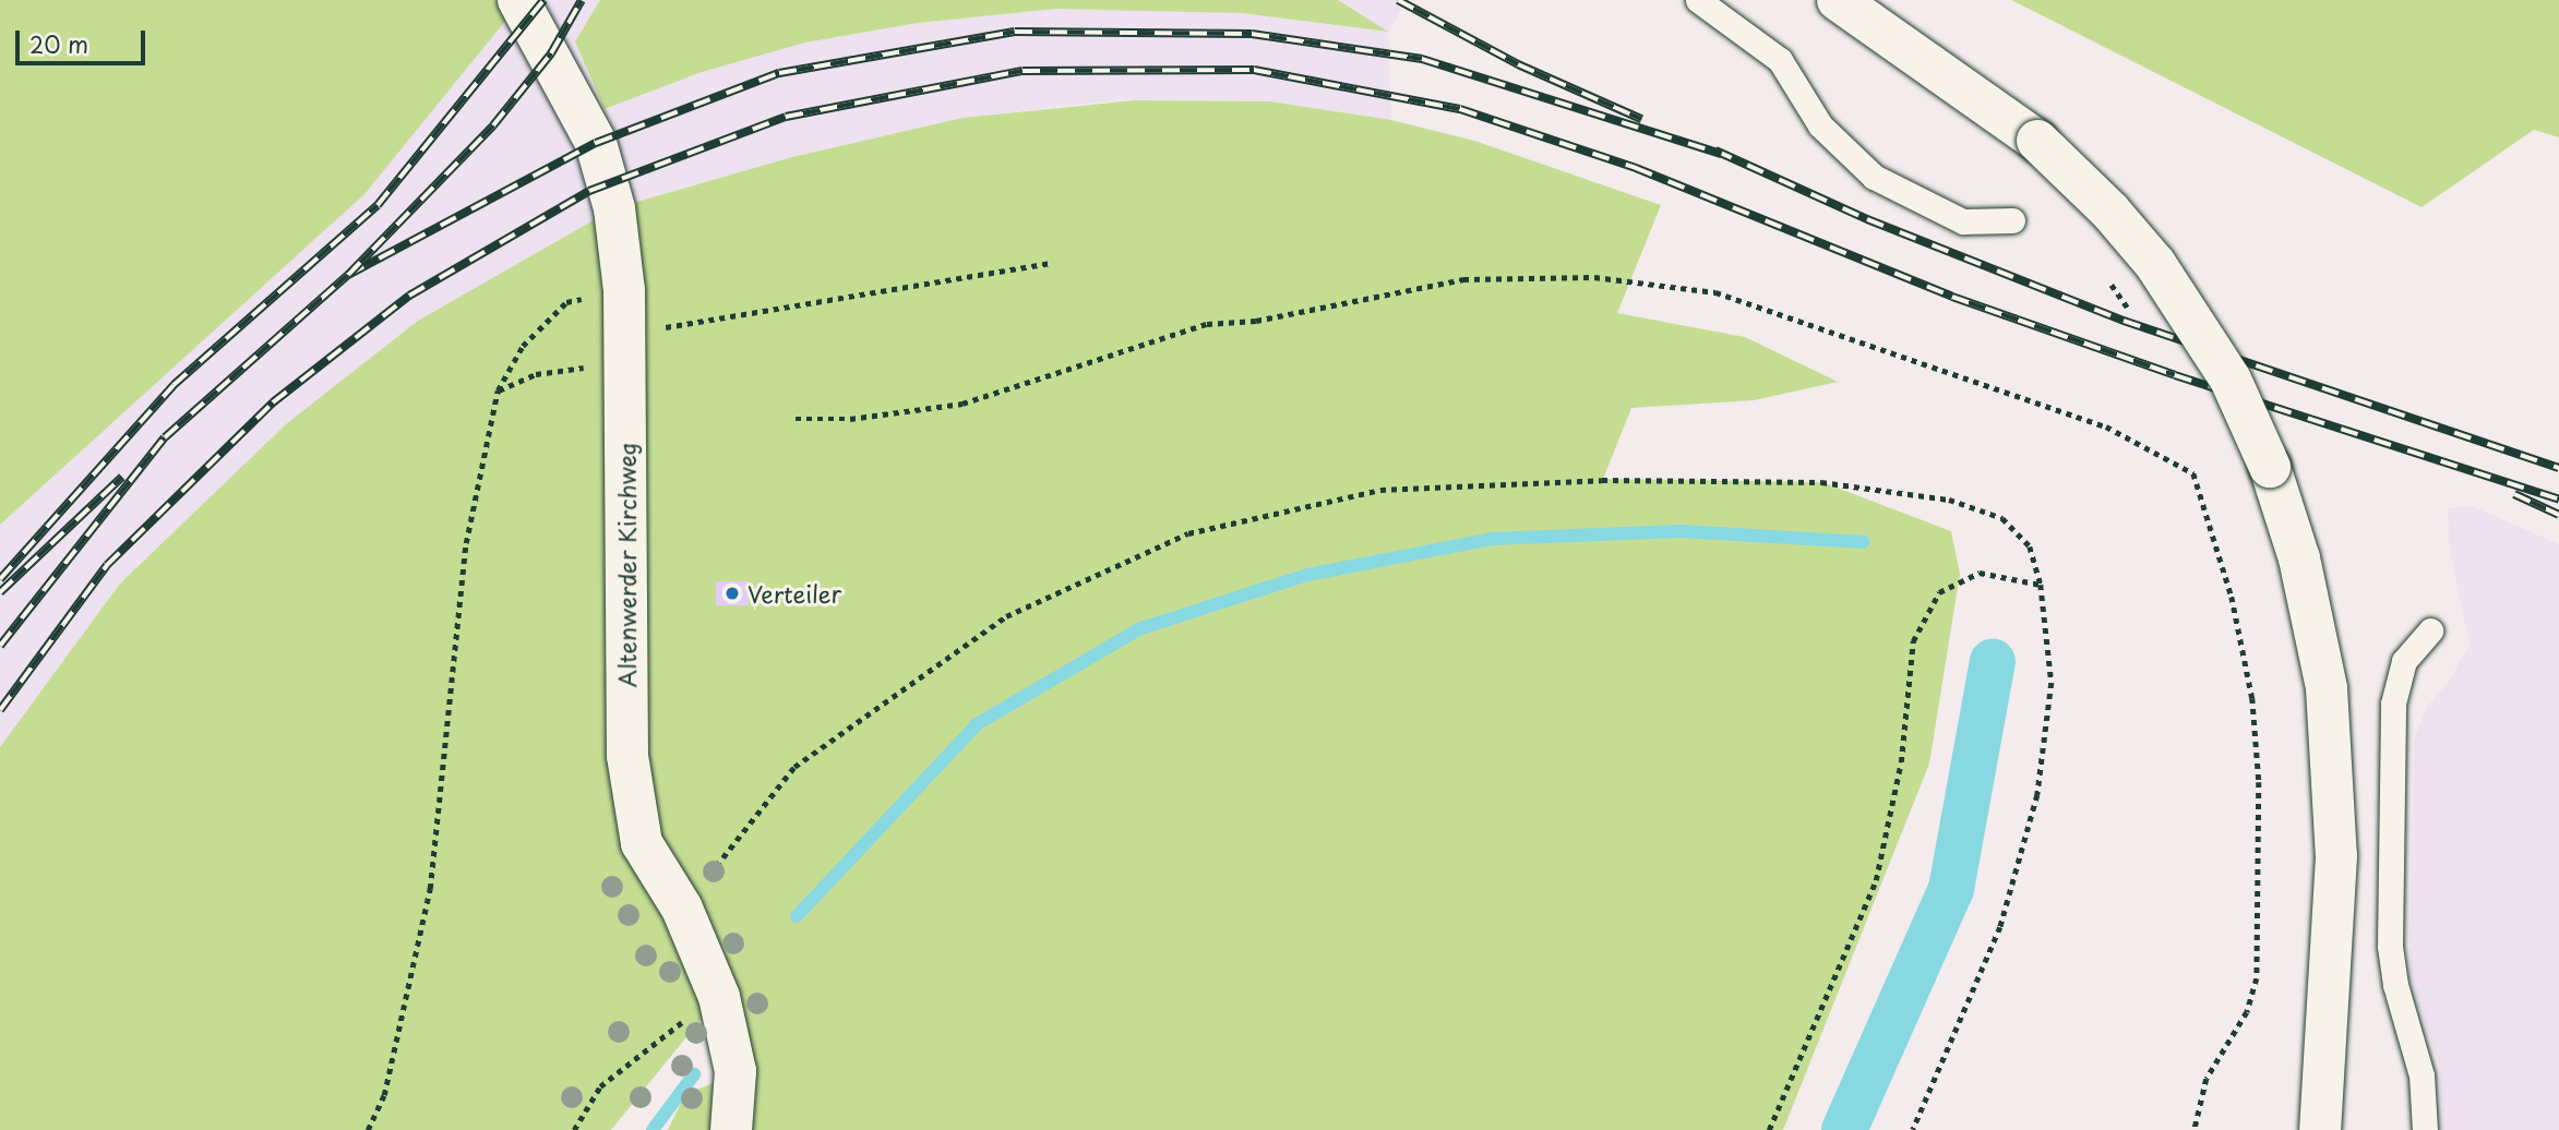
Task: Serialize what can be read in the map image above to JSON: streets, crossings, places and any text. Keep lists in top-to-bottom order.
{
  "streets": {
    "street": ["Altenwerder Kirchweg"]
  },
  "places": ["Verteiler"],
  "scale_bar": "20 m"
}
